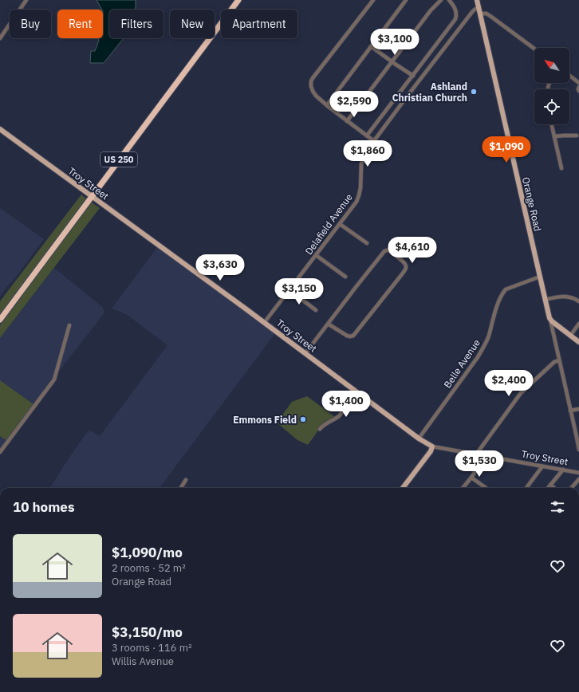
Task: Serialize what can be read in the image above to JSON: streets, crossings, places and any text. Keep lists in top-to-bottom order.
{
  "streets": {
    "highway": ["US 250"],
    "main road": ["Troy Street", "Orange Road"],
    "street": ["Delafield Avenue", "Belle Avenue"]
  },
  "crossings": [
    ["US 250", "Troy Street"],
    ["Troy Street", "Delafield Avenue"],
    ["Troy Street", "Belle Avenue"],
    ["Orange Road", "Delafield Avenue"],
    ["Orange Road", "Belle Avenue"]
  ],
  "places": ["Ashland Christian Church", "Emmons Field"],
  "north": "top left",
  "page": {
    "chip": [
      "Buy",
      "Rent",
      "Filters",
      "New",
      "Apartment"
    ],
    "price": [
      "$3,100",
      "$2,590",
      "$1,090",
      "$1,860",
      "$4,610",
      "$3,630",
      "$3,150",
      "$2,400",
      "$1,400",
      "$1,530"
    ],
    "heading": "10 homes",
    "list": [
      {
        "name": "$1,090/mo",
        "note": "2 rooms · 52 m² · Orange Road"
      },
      {
        "name": "$3,150/mo",
        "note": "3 rooms · 116 m² · Willis Avenue"
      }
    ]
  }
}
